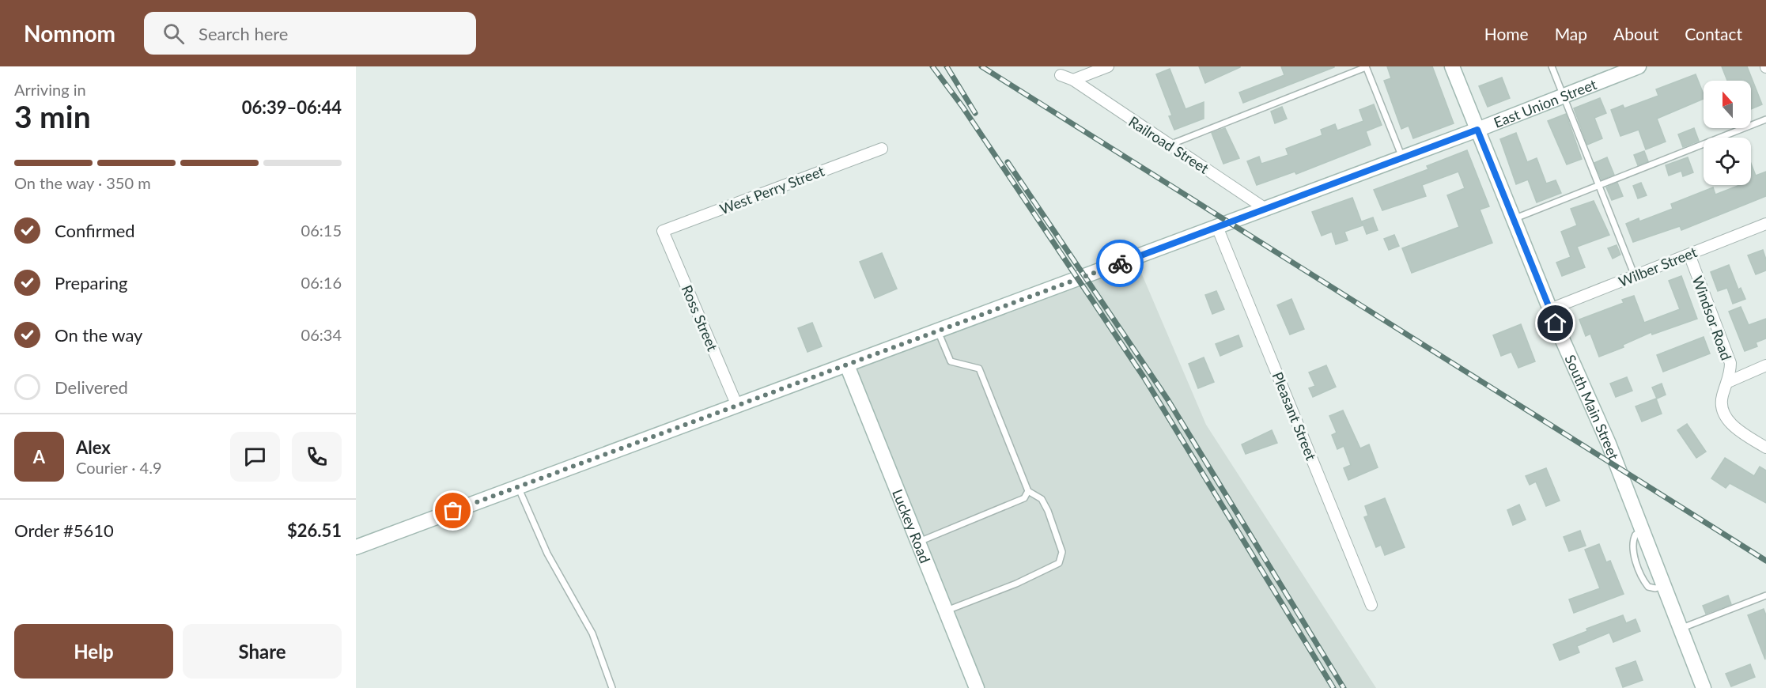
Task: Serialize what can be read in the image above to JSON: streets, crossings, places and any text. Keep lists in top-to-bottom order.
{
  "streets": {
    "street": [
      "East Union Street",
      "Railroad Street",
      "West Perry Street",
      "Wilber Street",
      "Ross Street",
      "Windsor Road",
      "South Main Street",
      "Pleasant Street",
      "Luckey Road"
    ]
  },
  "crossings": [
    ["East Union Street", "Railroad Street"],
    ["East Union Street", "Ross Street"],
    ["East Union Street", "South Main Street"],
    ["East Union Street", "Pleasant Street"],
    ["East Union Street", "Luckey Road"],
    ["West Perry Street", "Ross Street"],
    ["Wilber Street", "Windsor Road"],
    ["Wilber Street", "South Main Street"]
  ],
  "north": "top",
  "page": {
    "header": "Nomnom",
    "search": "Search here",
    "nav": [
      "Home",
      "Map",
      "About",
      "Contact"
    ],
    "heading": ["3 min", "Arriving in", "06:39–06:44"],
    "panel": [
      "Alex",
      "Courier · 4.9",
      "Order #5610",
      "$26.51"
    ],
    "bar": "On the way · 350 m",
    "list": [
      ["Confirmed", "06:15"],
      ["Preparing", "06:16"],
      ["On the way", "06:34"],
      "Delivered"
    ],
    "round": "A",
    "buttons": ["Help", "Share"]
  }
}
